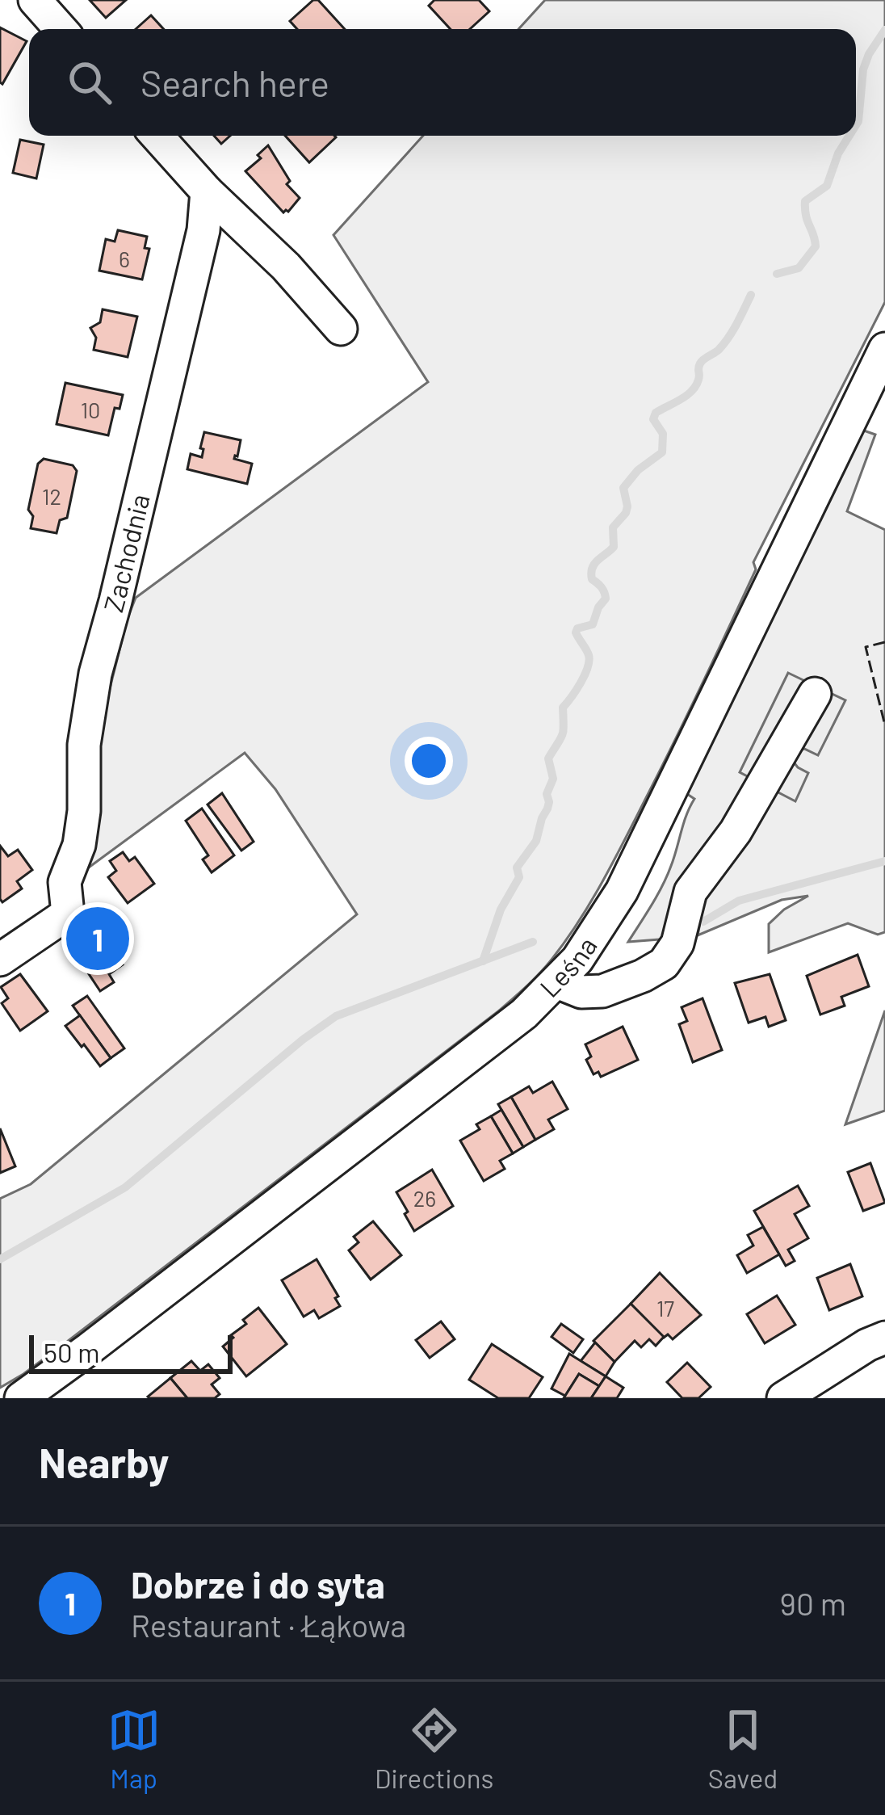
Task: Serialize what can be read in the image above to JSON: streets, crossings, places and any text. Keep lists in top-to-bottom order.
{
  "streets": {
    "street": ["Zachodnia", "Leśna"]
  },
  "house_numbers": [
    "6",
    "10",
    "12",
    "26",
    "17"
  ],
  "scale_bar": "50 m",
  "page": {
    "search": "Search here",
    "pins": "1",
    "scale": "50 m",
    "heading": "Nearby",
    "list": [
      {
        "mark": "1",
        "name": "Dobrze i do syta",
        "note": "Restaurant · Łąkowa",
        "value": "90 m"
      }
    ],
    "nav": ["Map", "Directions", "Saved"]
  }
}
